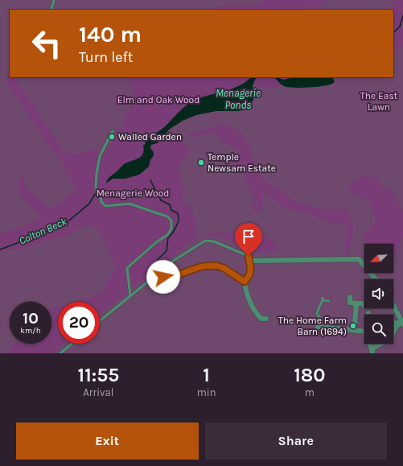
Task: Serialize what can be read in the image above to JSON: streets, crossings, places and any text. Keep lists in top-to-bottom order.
{
  "water": ["Menagerie Ponds", "Colton Beck"],
  "parks": ["The East Lawn", "Elm and Oak Wood", "Menagerie Wood"],
  "places": ["Walled Garden", "Temple Newsam Estate", "The Home Farm Barn (1694)"],
  "north": "bottom left",
  "page": {
    "turn": ["140 m", "Turn left"],
    "speed": "10 km/h",
    "limit": "20",
    "eta": [
      "11:55",
      "Arrival",
      "1",
      "min",
      "180",
      "m"
    ],
    "buttons": ["Exit", "Share"]
  }
}
